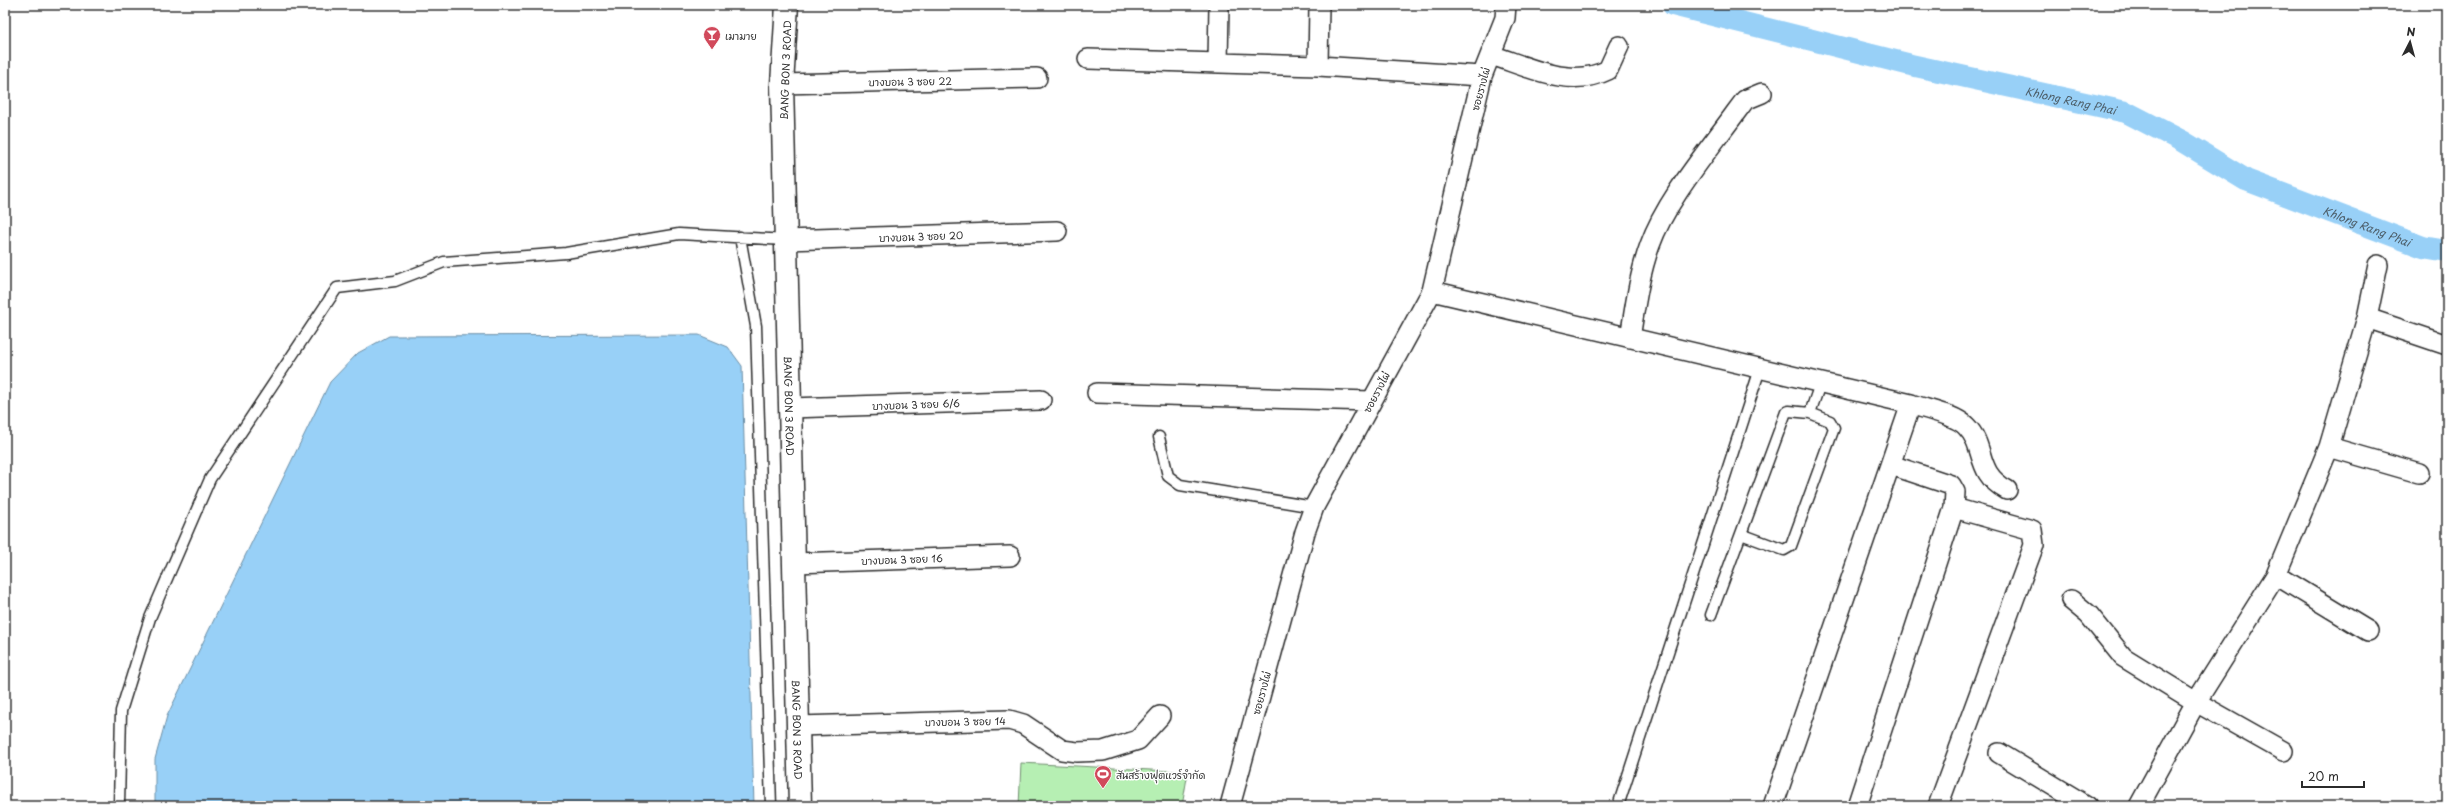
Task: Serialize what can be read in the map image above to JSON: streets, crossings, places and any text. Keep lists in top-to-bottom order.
{
  "streets": {
    "main road": ["BANG BON 3 ROAD"],
    "street": [
      "บางบอน 3 ซอย 22",
      "ซอยรางไผ่",
      "บางบอน 3 ซอย 20",
      "บางบอน 3 ซอย 6/6",
      "บางบอน 3 ซอย 16",
      "บางบอน 3 ซอย 14"
    ]
  },
  "crossings": [
    ["BANG BON 3 ROAD", "บางบอน 3 ซอย 22"],
    ["BANG BON 3 ROAD", "บางบอน 3 ซอย 20"],
    ["BANG BON 3 ROAD", "บางบอน 3 ซอย 6/6"],
    ["BANG BON 3 ROAD", "บางบอน 3 ซอย 16"],
    ["BANG BON 3 ROAD", "บางบอน 3 ซอย 14"]
  ],
  "water": ["Khlong Rang Phai"],
  "places": {
    "bar": ["เมามาย"],
    "sports": ["สันสร้างฟุตแวร์จำกัด"]
  },
  "scale_bar": "20 m",
  "north": "top"
}
